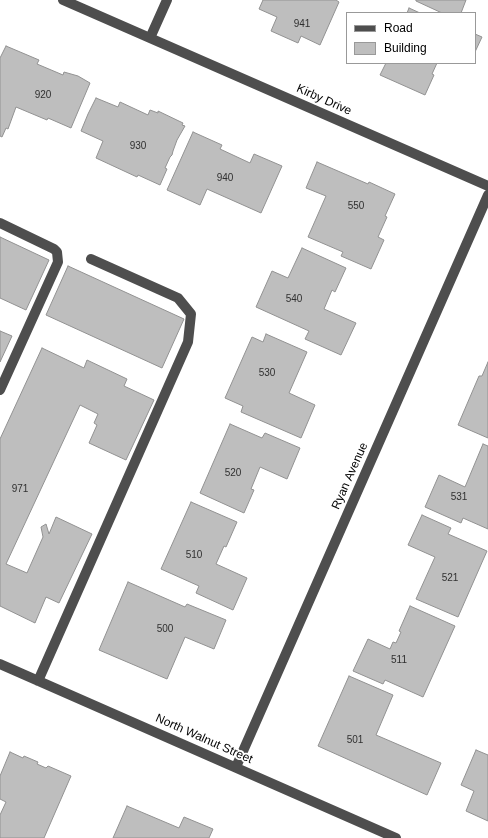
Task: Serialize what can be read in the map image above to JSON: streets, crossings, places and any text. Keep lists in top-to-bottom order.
{
  "streets": {
    "street": ["Kirby Drive", "Ryan Avenue", "North Walnut Street"]
  },
  "crossings": [
    ["Ryan Avenue", "North Walnut Street"]
  ],
  "house_numbers": [
    "941",
    "920",
    "930",
    "940",
    "550",
    "540",
    "530",
    "520",
    "971",
    "531",
    "510",
    "521",
    "500",
    "511",
    "501"
  ],
  "legend": ["Road", "Building"]
}
